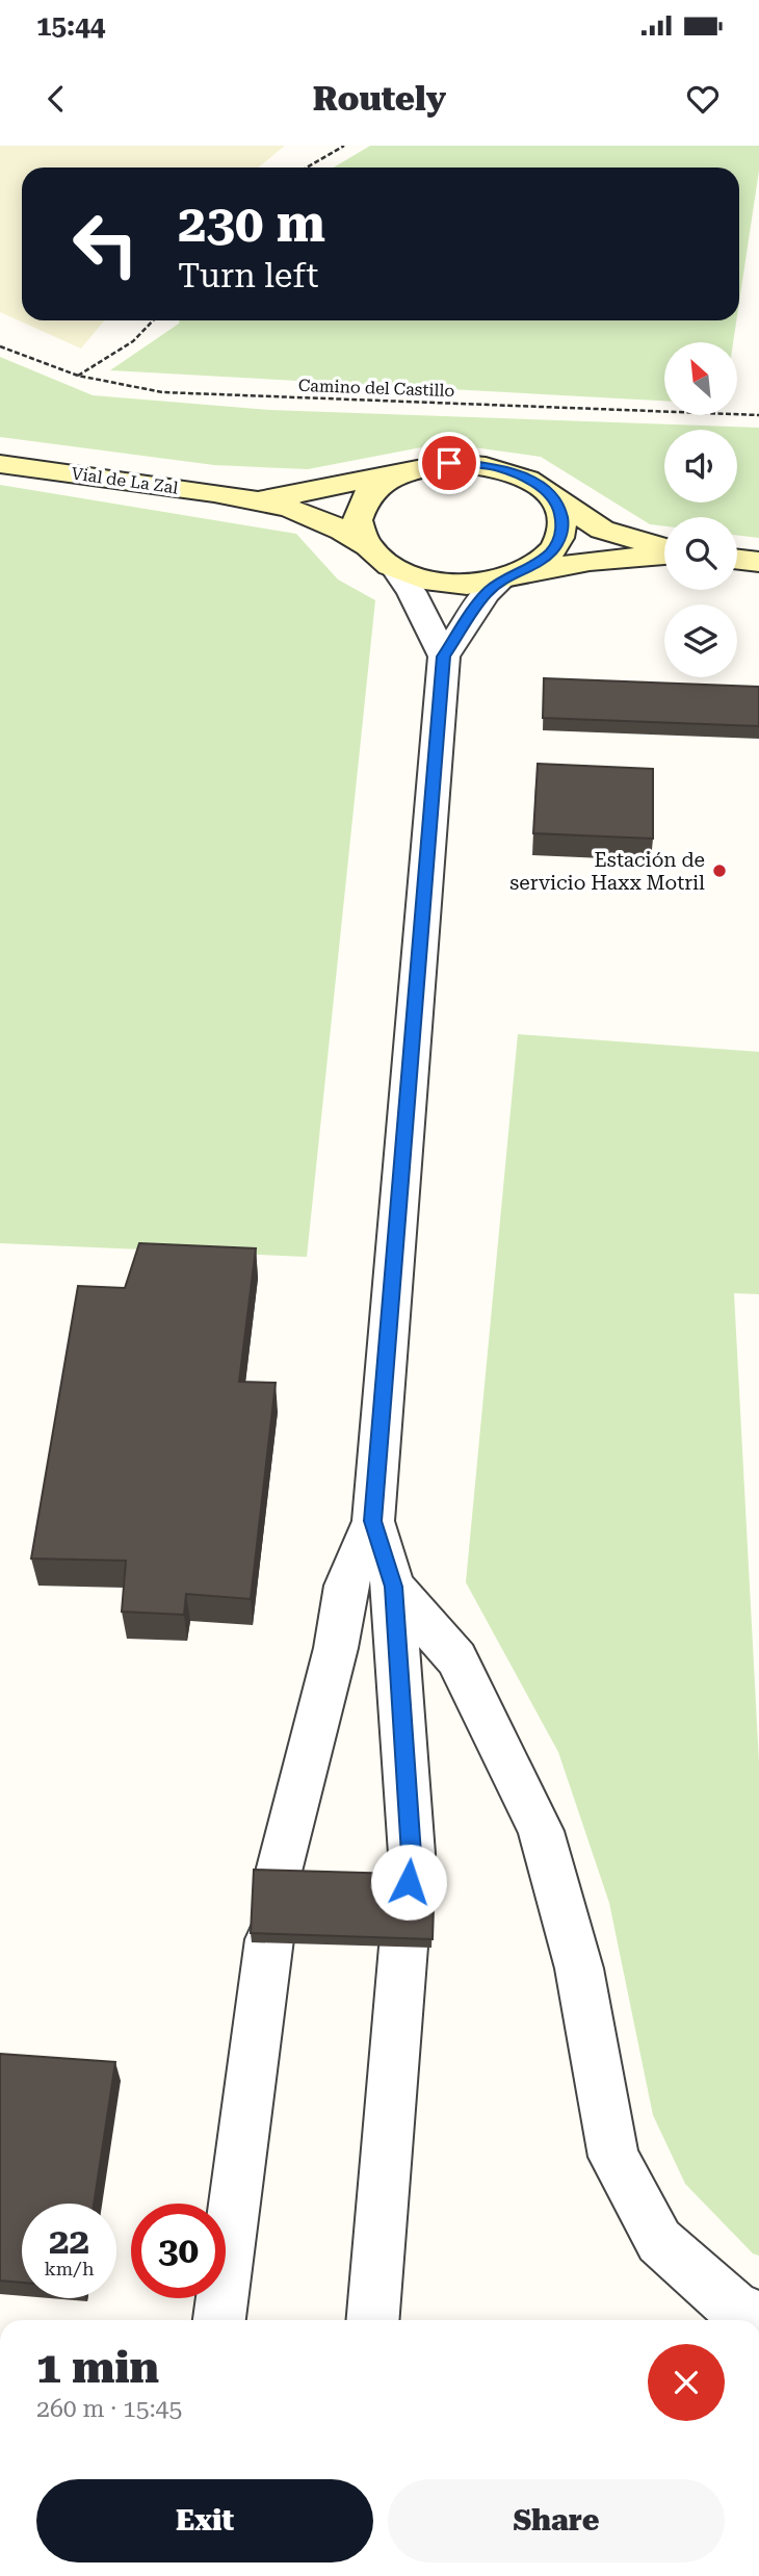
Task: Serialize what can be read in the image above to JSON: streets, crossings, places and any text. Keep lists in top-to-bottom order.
{
  "streets": {
    "street": ["Vial de La Zal"],
    "path": ["Camino del Castillo"]
  },
  "places": ["Estación de servicio Haxx Motril"],
  "north": "top left",
  "page": {
    "status": "15:44",
    "header": "Routely",
    "turn": ["230 m", "Turn left"],
    "speed": "22 km/h",
    "limit": "30",
    "heading": ["1 min", "260 m · 15:45"],
    "buttons": ["Exit", "Share"]
  }
}
